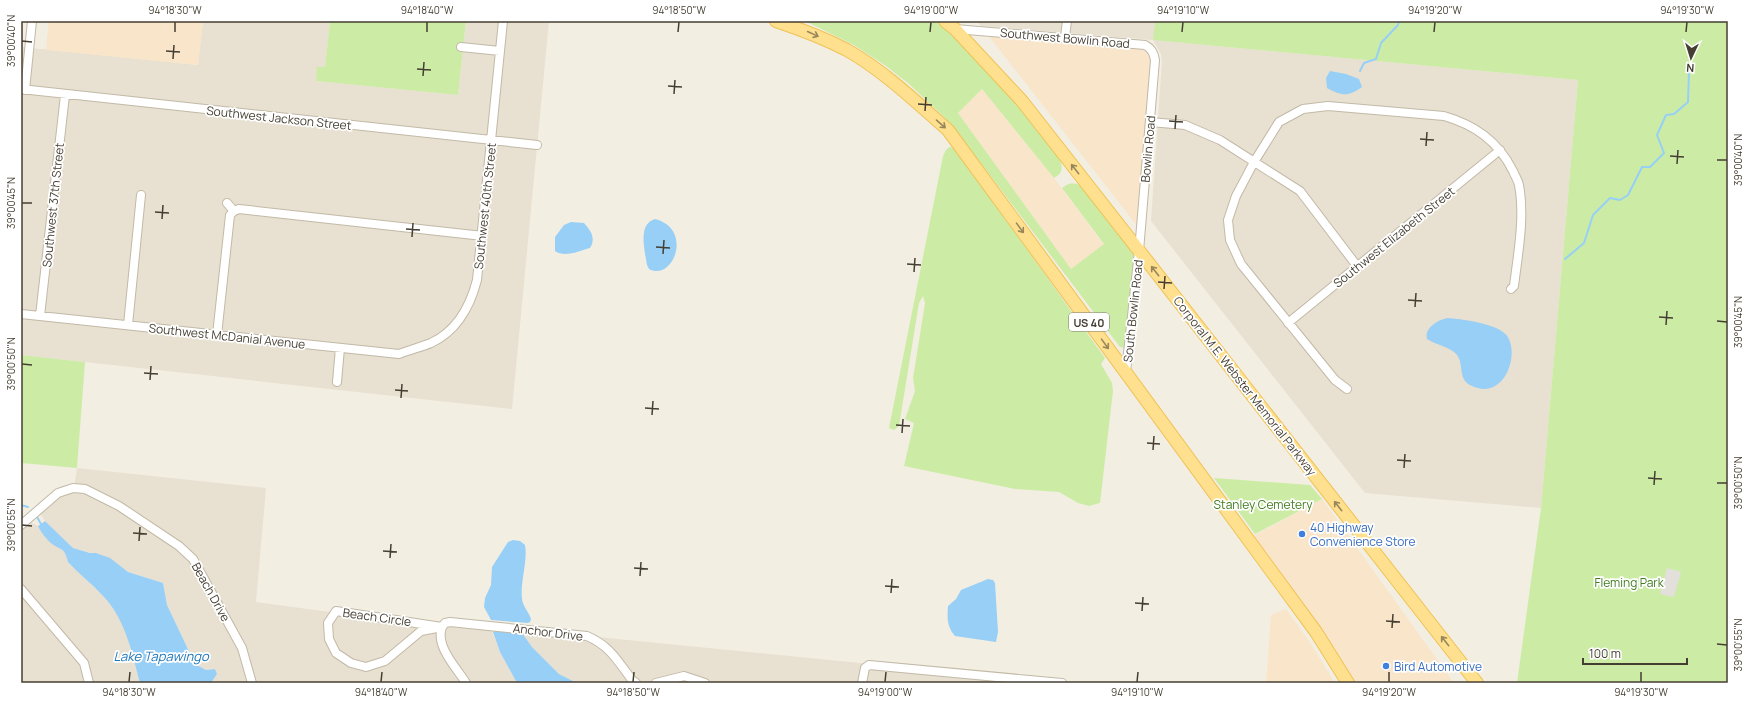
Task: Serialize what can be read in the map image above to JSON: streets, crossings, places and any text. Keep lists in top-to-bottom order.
{
  "streets": {
    "main road": ["US 40", "Corporal M.E. Webster Memorial Parkway"],
    "street": [
      "Southwest Bowlin Road",
      "Southwest Jackson Street",
      "Bowlin Road",
      "Southwest 37th Street",
      "Southwest 40th Street",
      "Southwest Elizabeth Street",
      "South Bowlin Road",
      "Southwest McDanial Avenue",
      "Beach Drive",
      "Beach Circle",
      "Anchor Drive"
    ]
  },
  "crossings": [
    ["Southwest Bowlin Road", "Bowlin Road"],
    ["Southwest Bowlin Road", "Corporal M.E. Webster Memorial Parkway"],
    ["Southwest Jackson Street", "Southwest 37th Street"],
    ["Southwest Jackson Street", "Southwest 40th Street"],
    ["Bowlin Road", "South Bowlin Road"],
    ["Bowlin Road", "Corporal M.E. Webster Memorial Parkway"],
    ["Southwest 37th Street", "Southwest McDanial Avenue"],
    ["Southwest 40th Street", "Southwest McDanial Avenue"],
    ["South Bowlin Road", "US 40"],
    ["South Bowlin Road", "Corporal M.E. Webster Memorial Parkway"],
    ["Beach Circle", "Anchor Drive"]
  ],
  "water": ["Lake Tapawingo"],
  "parks": ["Stanley Cemetery", "Fleming Park"],
  "places": ["40 Highway Convenience Store", "Bird Automotive"],
  "scale_bar": "100 m",
  "north": "bottom",
  "coordinates": [
    "94°18'30\"W",
    "94°18'40\"W",
    "94°18'50\"W",
    "94°19'00\"W",
    "94°19'10\"W",
    "94°19'20\"W",
    "94°19'30\"W",
    "39°00'40\"N",
    "39°00'45\"N",
    "39°00'50\"N",
    "39°00'55\"N"
  ]
}
